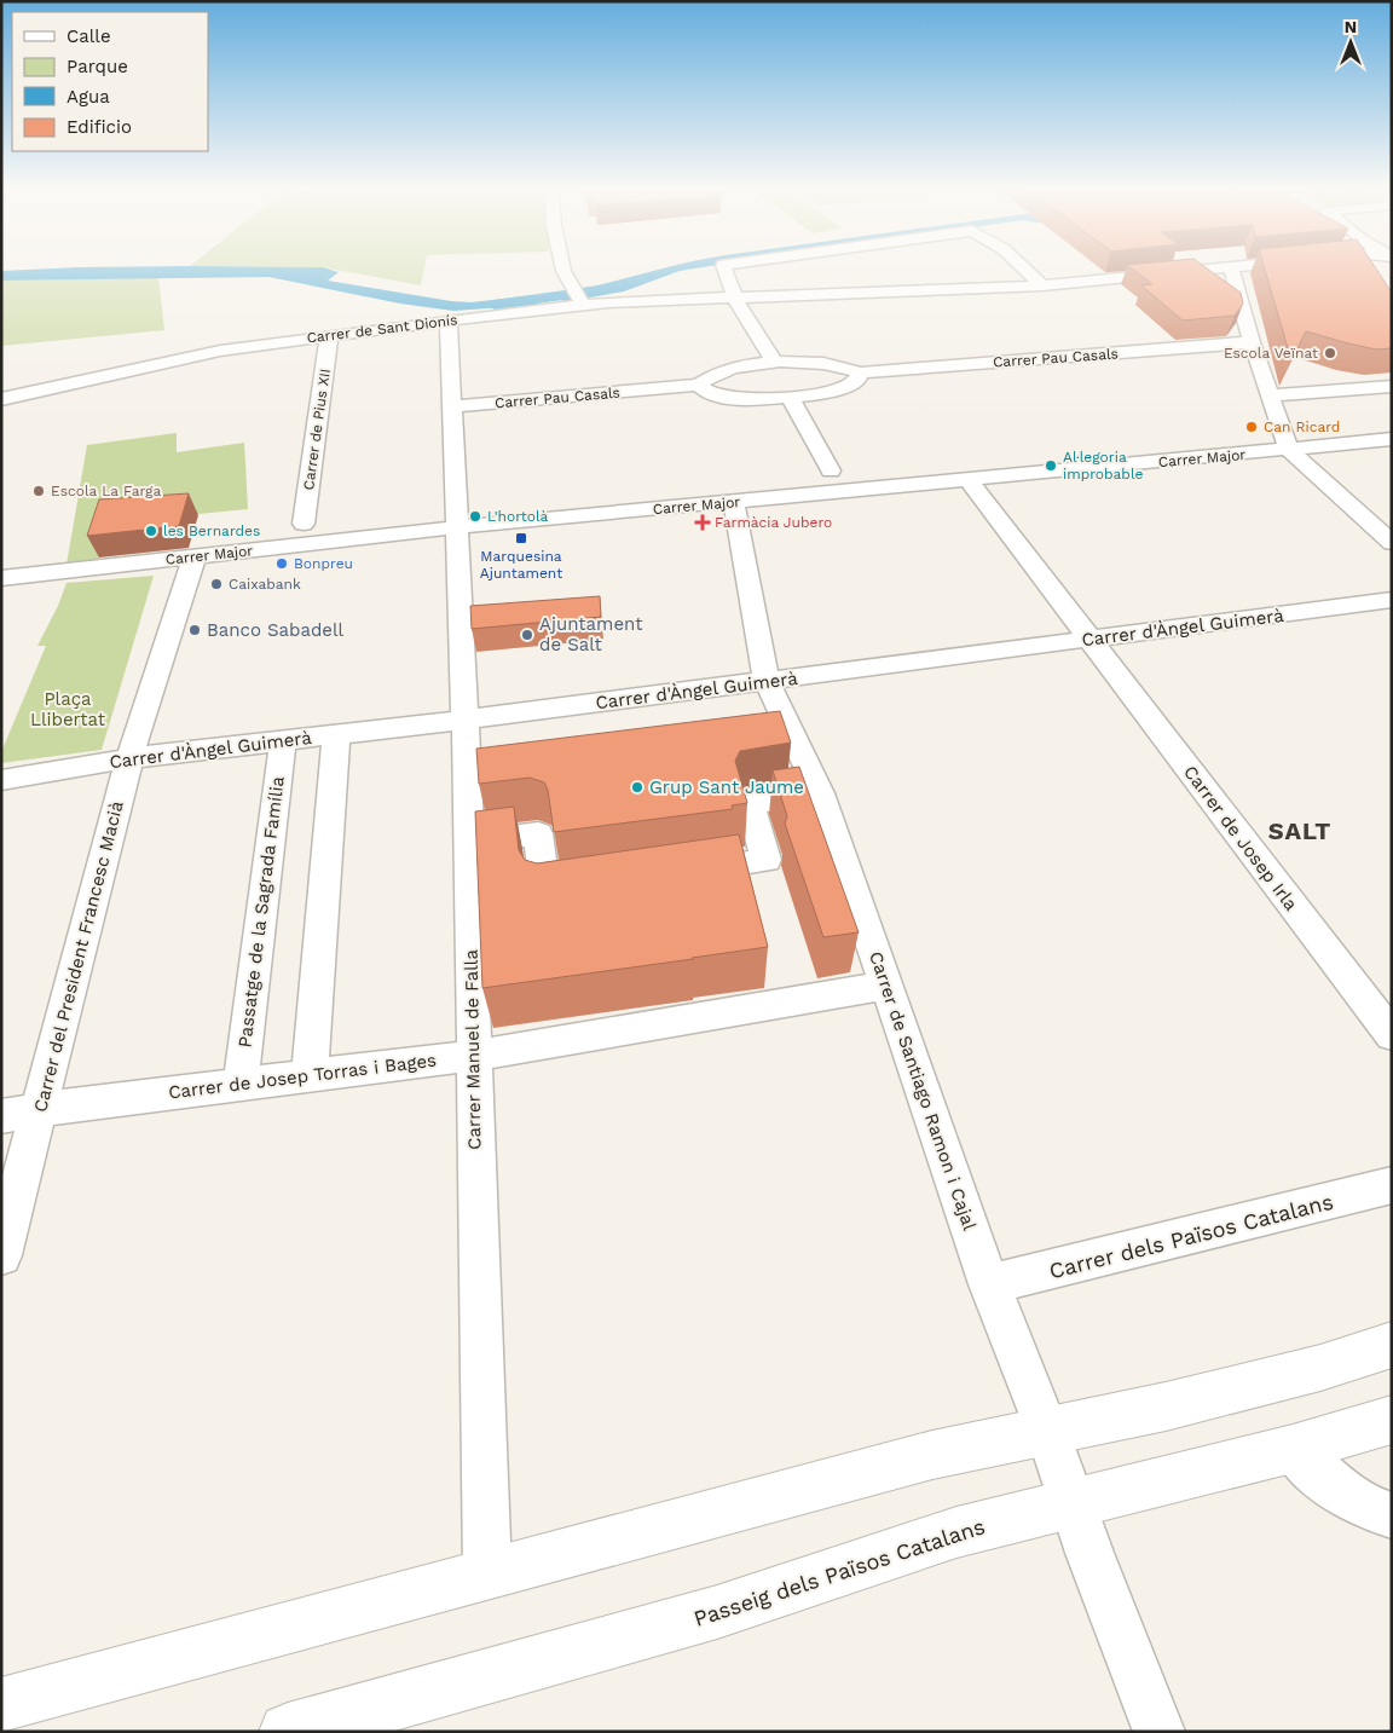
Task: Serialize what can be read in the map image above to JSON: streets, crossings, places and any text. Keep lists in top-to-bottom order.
{
  "streets": {
    "main road": ["Passeig dels Països Catalans"],
    "street": [
      "Carrer de Sant Dionís",
      "Carrer Pau Casals",
      "Carrer de Pius XII",
      "Carrer Major",
      "Carrer d'Àngel Guimerà",
      "Carrer de Josep Irla",
      "Passatge de la Sagrada Família",
      "Carrer del President Francesc Macià",
      "Carrer Manuel de Falla",
      "Carrer de Josep Torras i Bages",
      "Carrer de Santiago Ramon i Cajal",
      "Carrer dels Països Catalans"
    ]
  },
  "crossings": [
    ["Carrer de Sant Dionís", "Carrer de Pius XII"],
    ["Carrer de Sant Dionís", "Carrer Manuel de Falla"],
    ["Carrer Pau Casals", "Carrer Manuel de Falla"],
    ["Carrer Major", "Carrer de Josep Irla"],
    ["Carrer Major", "Carrer del President Francesc Macià"],
    ["Carrer Major", "Carrer Manuel de Falla"],
    ["Carrer Major", "Carrer de Santiago Ramon i Cajal"],
    ["Carrer d'Àngel Guimerà", "Carrer de Josep Irla"],
    ["Carrer d'Àngel Guimerà", "Passatge de la Sagrada Família"],
    ["Carrer d'Àngel Guimerà", "Carrer del President Francesc Macià"],
    ["Carrer d'Àngel Guimerà", "Carrer Manuel de Falla"],
    ["Carrer d'Àngel Guimerà", "Carrer de Santiago Ramon i Cajal"],
    ["Passatge de la Sagrada Família", "Carrer de Josep Torras i Bages"],
    ["Carrer del President Francesc Macià", "Carrer de Josep Torras i Bages"],
    ["Carrer Manuel de Falla", "Carrer de Josep Torras i Bages"],
    ["Carrer de Josep Torras i Bages", "Carrer de Santiago Ramon i Cajal"],
    ["Carrer de Santiago Ramon i Cajal", "Carrer dels Països Catalans"],
    ["Carrer de Santiago Ramon i Cajal", "Passeig dels Països Catalans"]
  ],
  "districts": ["SALT"],
  "parks": ["Plaça Llibertat"],
  "places": {
    "other": [
      "Escola Veïnat",
      "Can Ricard",
      "Al·legoria improbable",
      "Escola La Farga",
      "L'hortolà",
      "les Bernardes",
      "Bonpreu",
      "Caixabank",
      "Banco Sabadell",
      "Ajuntament de Salt",
      "Grup Sant Jaume"
    ],
    "health": ["Farmàcia Jubero"],
    "transit": ["Marquesina Ajuntament"]
  },
  "legend": [
    "Calle",
    "Parque",
    "Agua",
    "Edificio"
  ],
  "north": "top"
}
